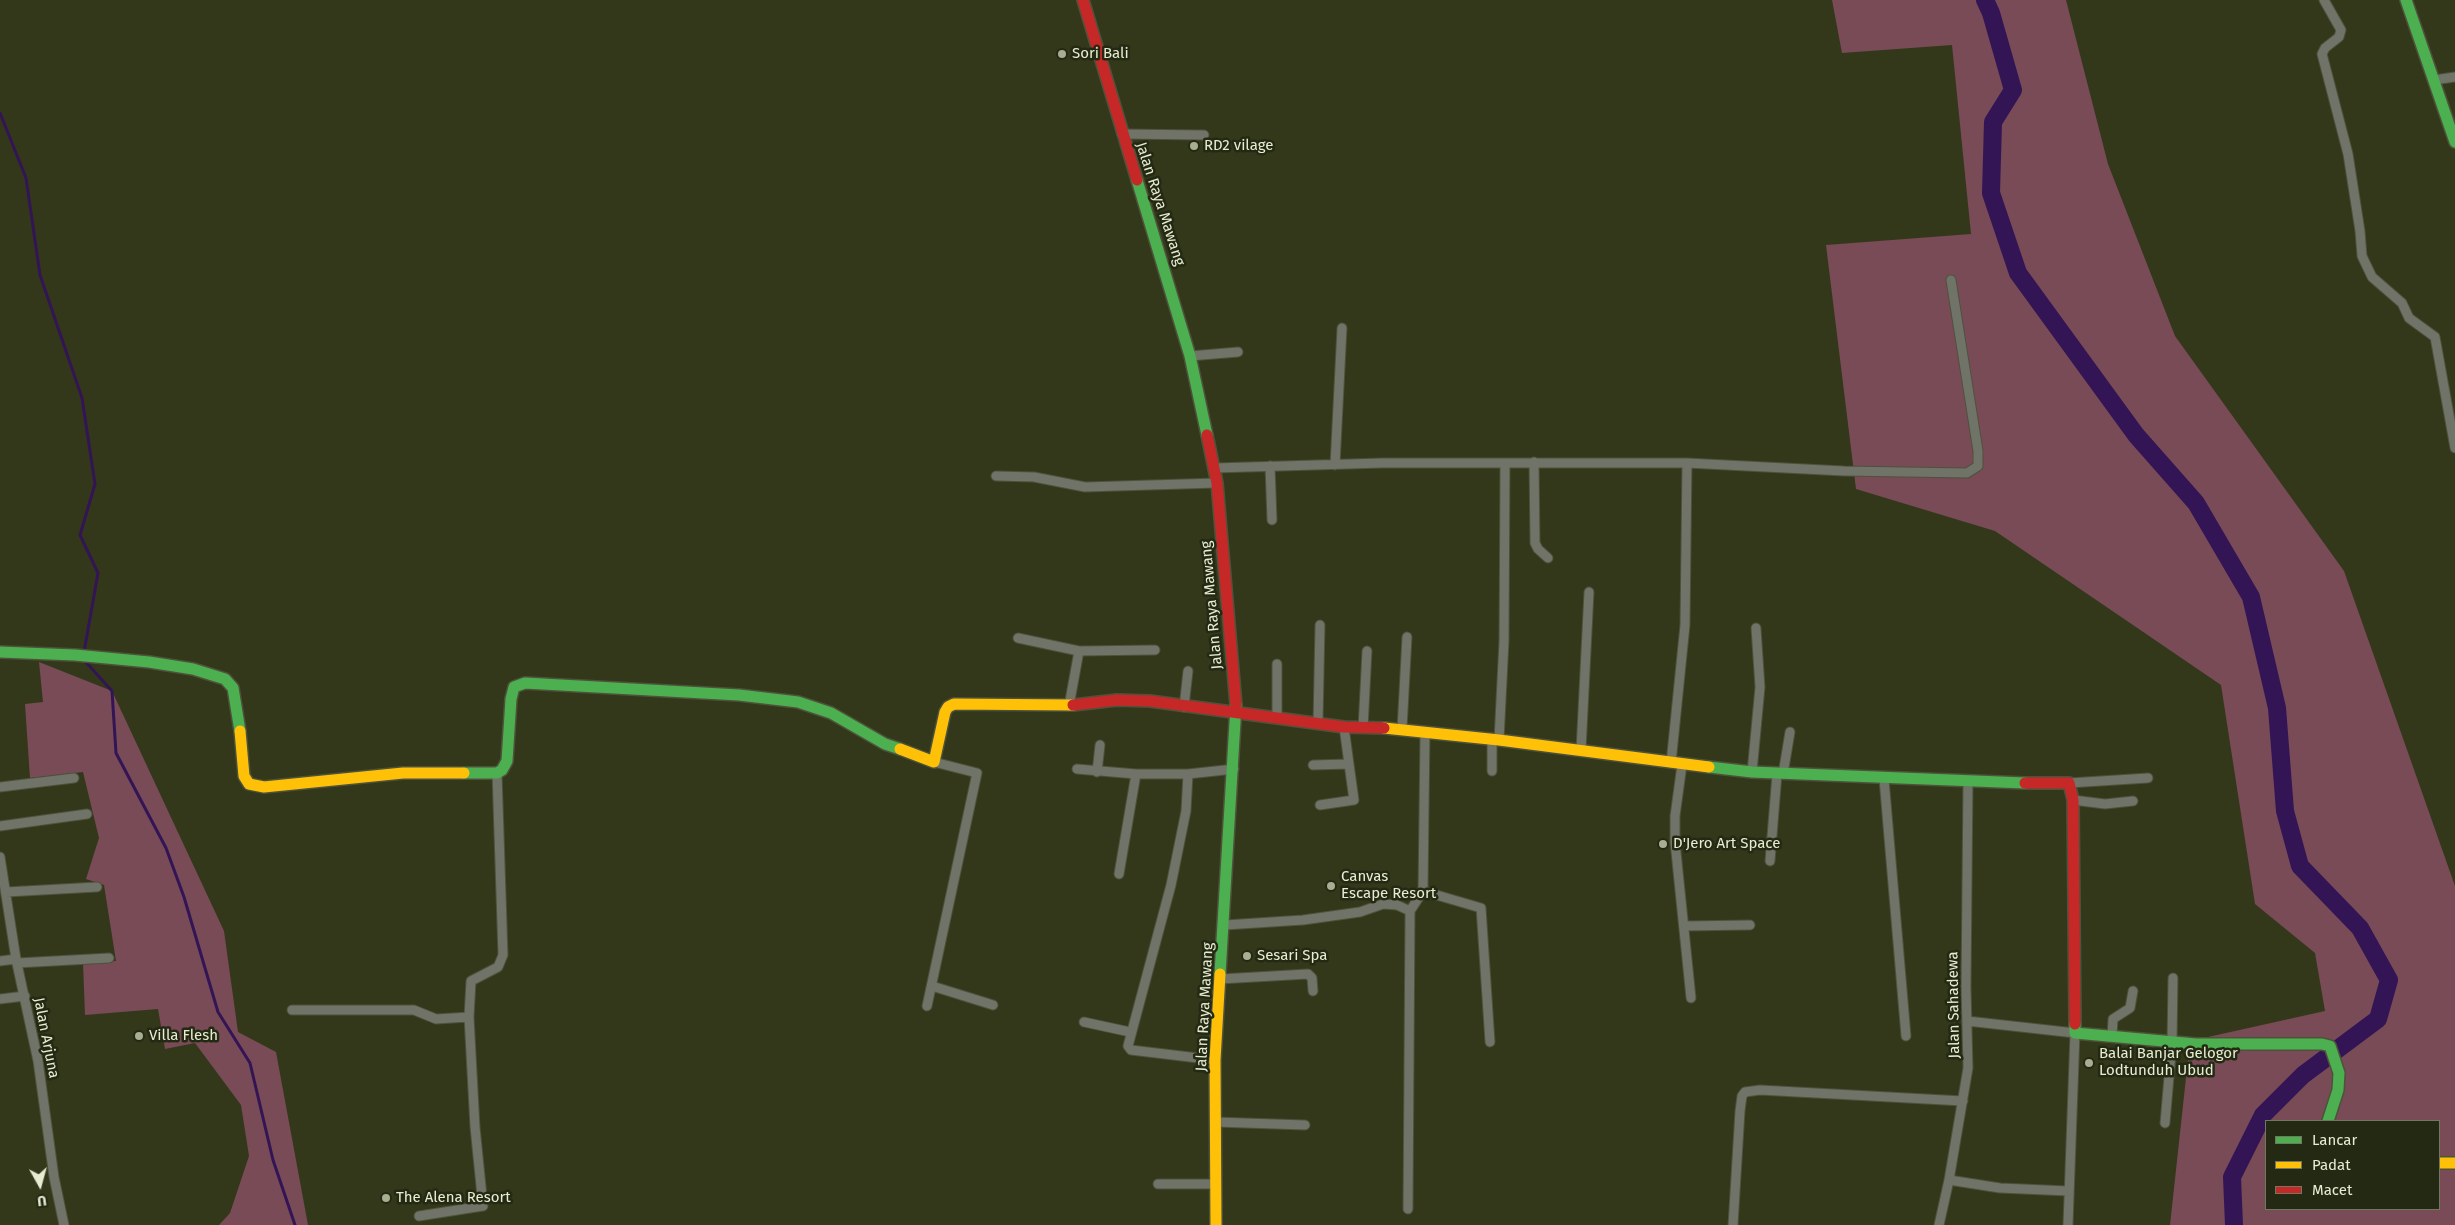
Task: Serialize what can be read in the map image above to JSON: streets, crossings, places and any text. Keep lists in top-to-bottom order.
{
  "streets": {
    "street": ["Jalan Raya Mawang", "Jalan Sahadewa", "Jalan Arjuna"]
  },
  "places": [
    "Sori Bali",
    "RD2 vilage",
    "D'Jero Art Space",
    "Canvas Escape Resort",
    "Sesari Spa",
    "Villa Flesh",
    "Balai Banjar Gelogor Lodtunduh Ubud",
    "The Alena Resort"
  ],
  "legend": ["Lancar", "Padat", "Macet"],
  "north": "bottom"
}
